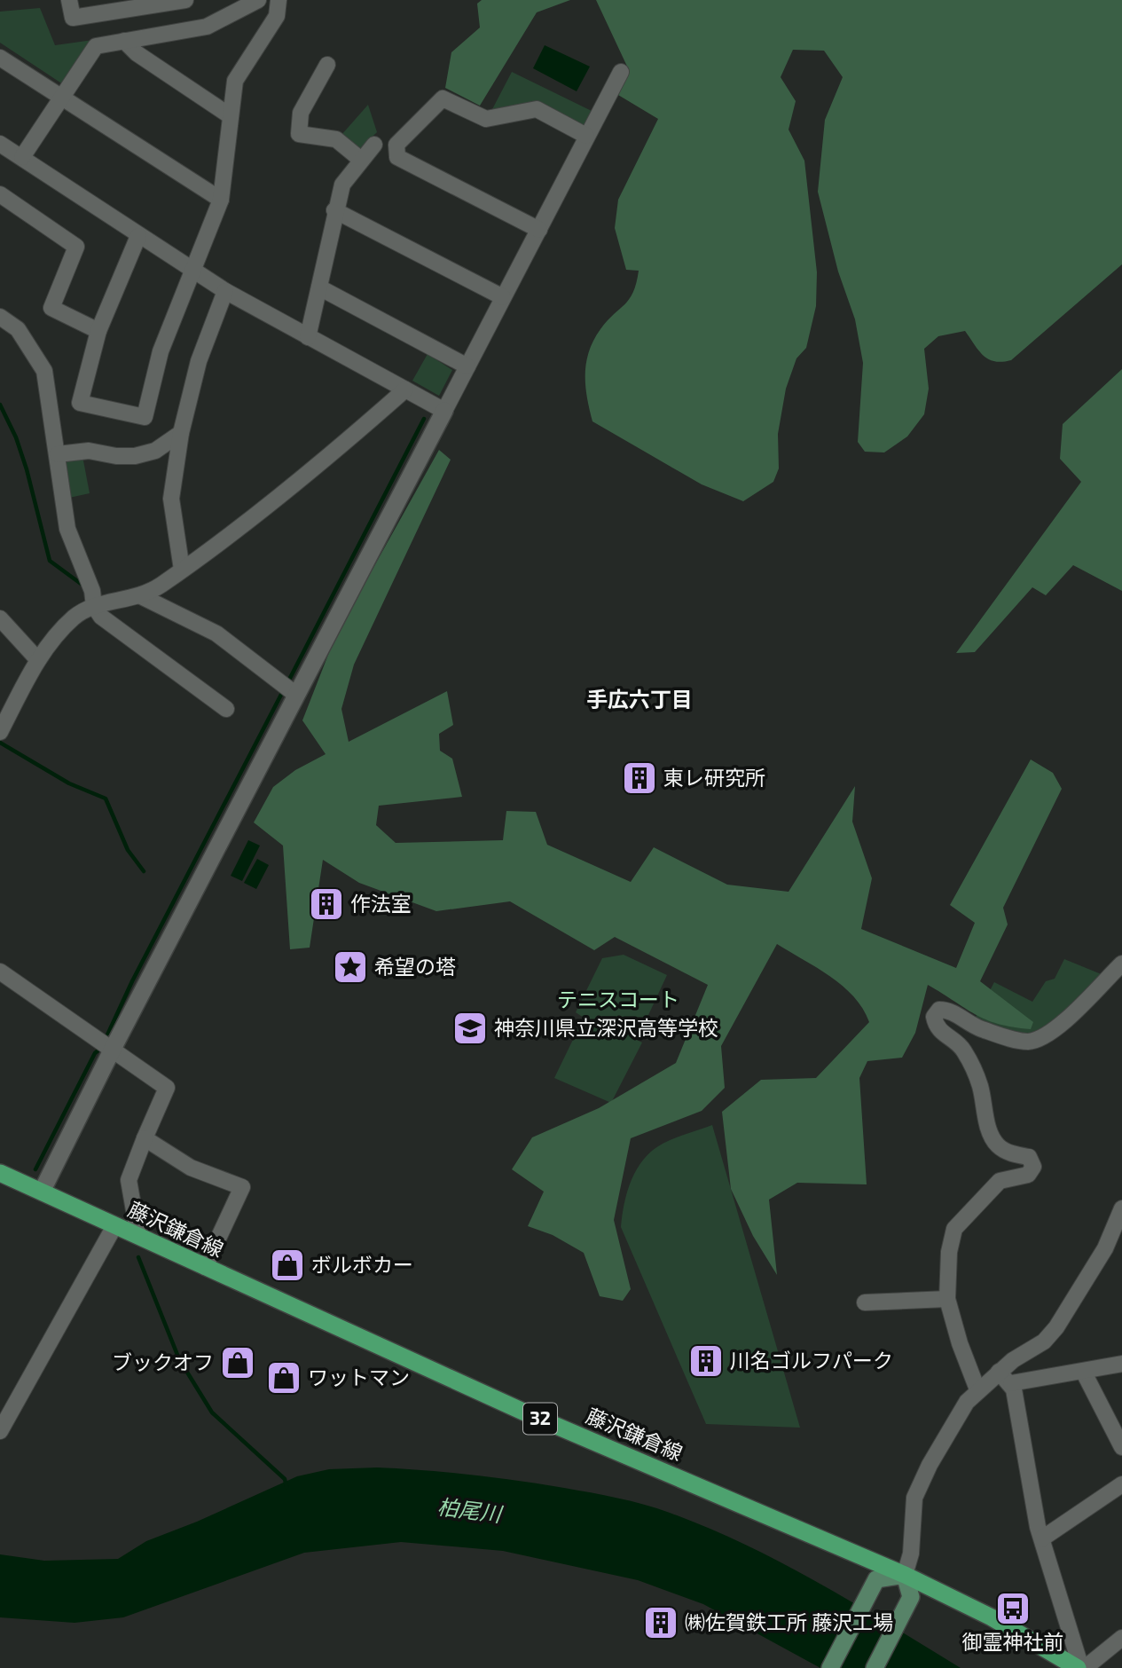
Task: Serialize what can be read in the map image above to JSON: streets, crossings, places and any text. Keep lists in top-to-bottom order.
{
  "streets": {
    "main road": ["藤沢鎌倉線", "32"]
  },
  "districts": ["手広六丁目"],
  "water": ["柏尾川"],
  "parks": ["テニスコート"],
  "places": {
    "building": [
      "東レ研究所",
      "作法室",
      "川名ゴルフパーク",
      "㈱佐賀鉄工所 藤沢工場"
    ],
    "place": ["希望の塔"],
    "school or university": ["神奈川県立深沢高等学校"],
    "shop": ["ボルボカー", "ブックオフ", "ワットマン"],
    "bus stop": ["御霊神社前"]
  }
}
